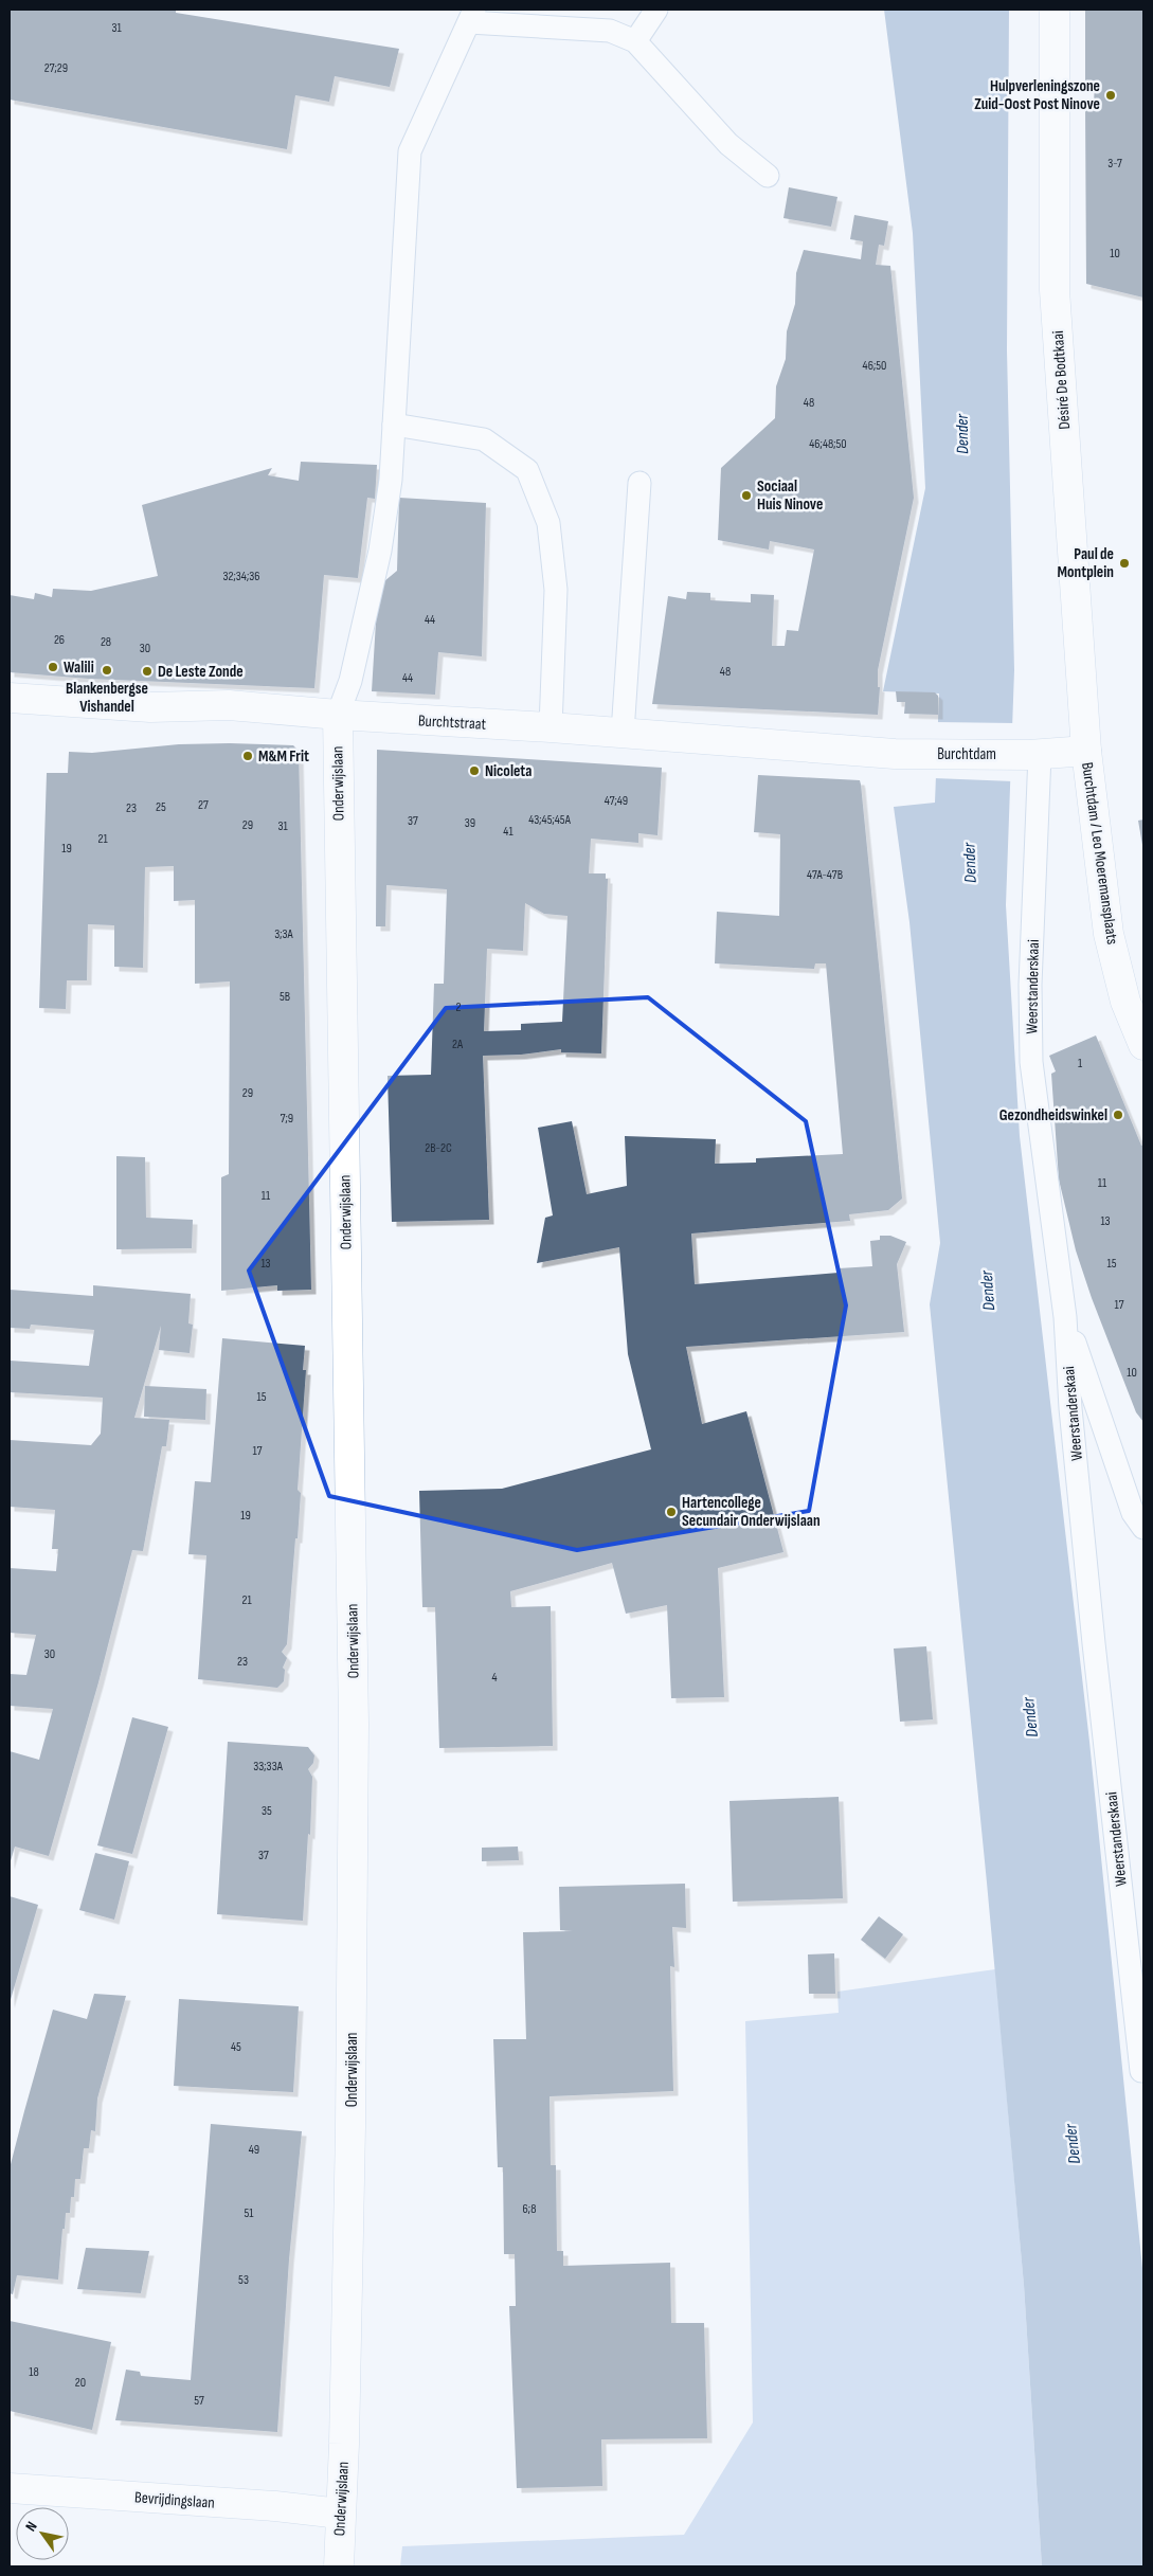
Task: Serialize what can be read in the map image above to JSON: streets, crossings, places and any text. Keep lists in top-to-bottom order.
{
  "streets": {
    "street": [
      "Désiré De Bodtkaai",
      "Burchtstraat",
      "Burchtdam",
      "Onderwijslaan",
      "Burchtdam / Leo Moeremansplaats",
      "Bevrijdingslaan"
    ],
    "lane": ["Weerstanderskaai"]
  },
  "crossings": [
    ["Désiré De Bodtkaai", "Burchtdam / Leo Moeremansplaats"],
    ["Burchtstraat", "Burchtdam"],
    ["Burchtstraat", "Onderwijslaan"],
    ["Burchtdam", "Weerstanderskaai"],
    ["Onderwijslaan", "Bevrijdingslaan"]
  ],
  "water": ["Dender"],
  "places": [
    "Hulpverleningszone Zuid-Oost Post Ninove",
    "Sociaal Huis Ninove",
    "Paul de Montplein",
    "Walili",
    "Blankenbergse Vishandel",
    "De Leste Zonde",
    "M&M Frit",
    "Nicoleta",
    "Gezondheidswinkel",
    "Hartencollege Secundair Onderwijslaan"
  ],
  "house_numbers": [
    "31",
    "27;29",
    "3-7",
    "10",
    "46;50",
    "48",
    "46;48;50",
    "32;34;36",
    "44",
    "26",
    "28",
    "30",
    "48",
    "44",
    "47;49",
    "27",
    "25",
    "23",
    "43;45;45A",
    "37",
    "39",
    "29",
    "31",
    "41",
    "21",
    "19",
    "47A-47B",
    "3;3A",
    "5B",
    "2",
    "2A",
    "1",
    "29",
    "7;9",
    "2B-2C",
    "11",
    "11",
    "13",
    "13",
    "15",
    "17",
    "10",
    "15",
    "17",
    "19",
    "21",
    "30",
    "23",
    "4",
    "33;33A",
    "35",
    "37",
    "45",
    "49",
    "6;8",
    "51",
    "53",
    "18",
    "20",
    "57"
  ],
  "north": "top left"
}
